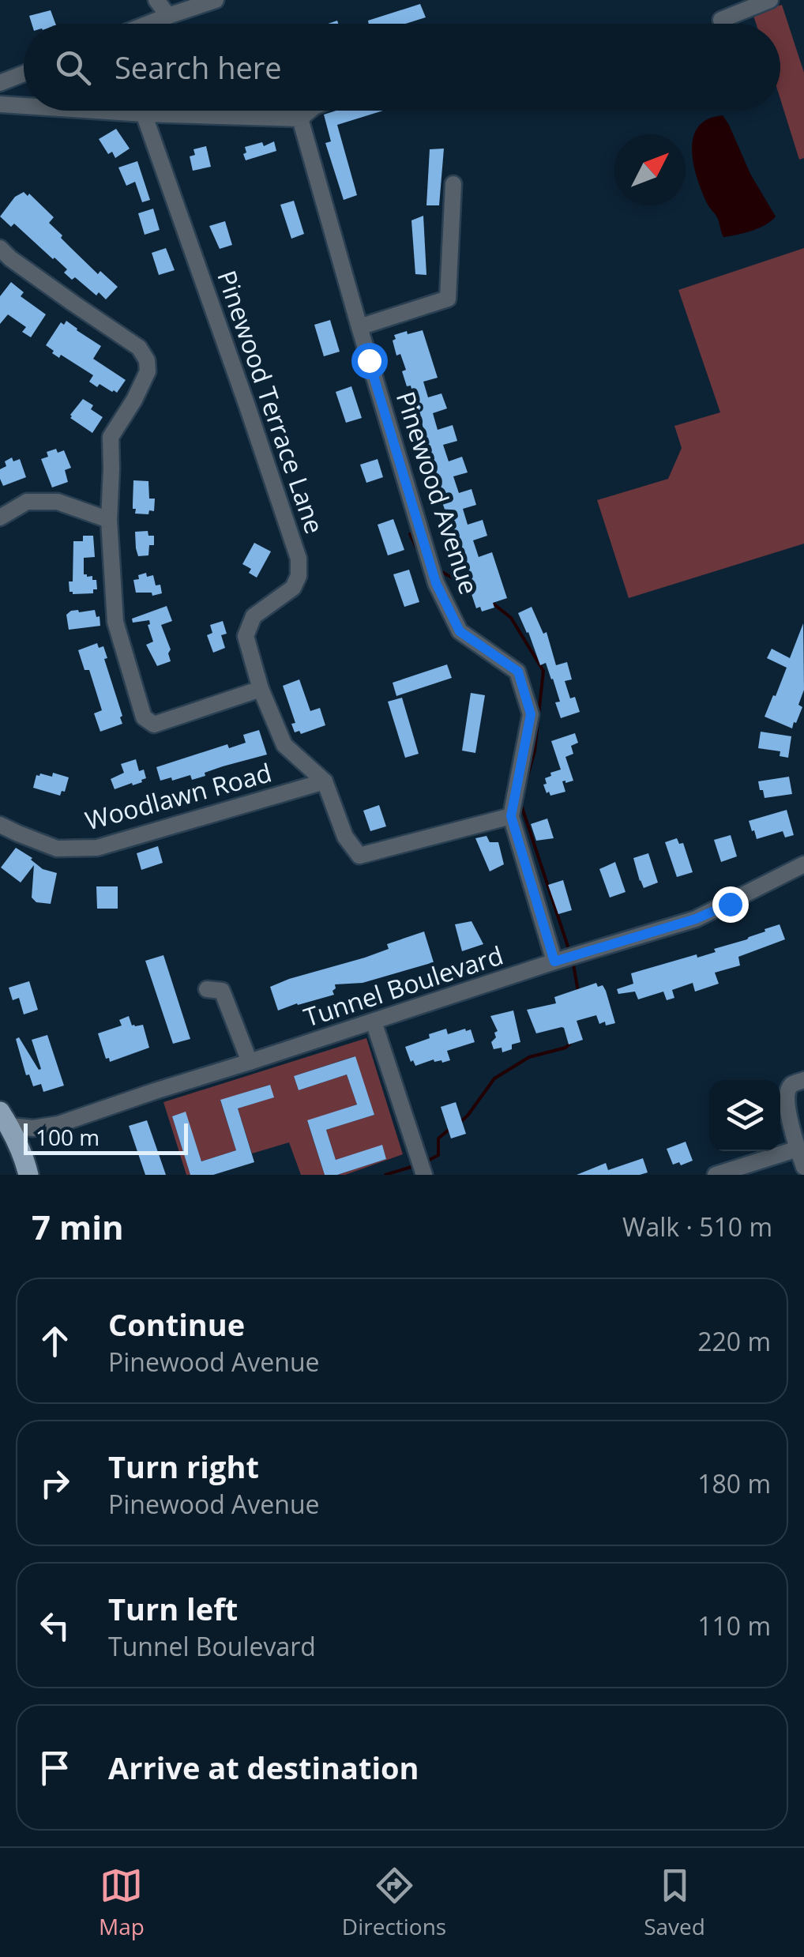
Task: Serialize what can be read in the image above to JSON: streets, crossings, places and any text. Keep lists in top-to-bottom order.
{
  "streets": {
    "street": [
      "Pinewood Terrace Lane",
      "Pinewood Avenue",
      "Woodlawn Road",
      "Tunnel Boulevard"
    ]
  },
  "crossings": [
    ["Pinewood Terrace Lane", "Woodlawn Road"],
    ["Pinewood Avenue", "Tunnel Boulevard"]
  ],
  "scale_bar": "100 m",
  "north": "top right",
  "page": {
    "search": "Search here",
    "scale": "100 m",
    "heading": ["7 min", "Walk · 510 m"],
    "list": [
      ["Continue", "Pinewood Avenue", "220 m"],
      ["Turn right", "Pinewood Avenue", "180 m"],
      ["Turn left", "Tunnel Boulevard", "110 m"],
      "Arrive at destination"
    ],
    "nav": ["Map", "Directions", "Saved"]
  }
}
